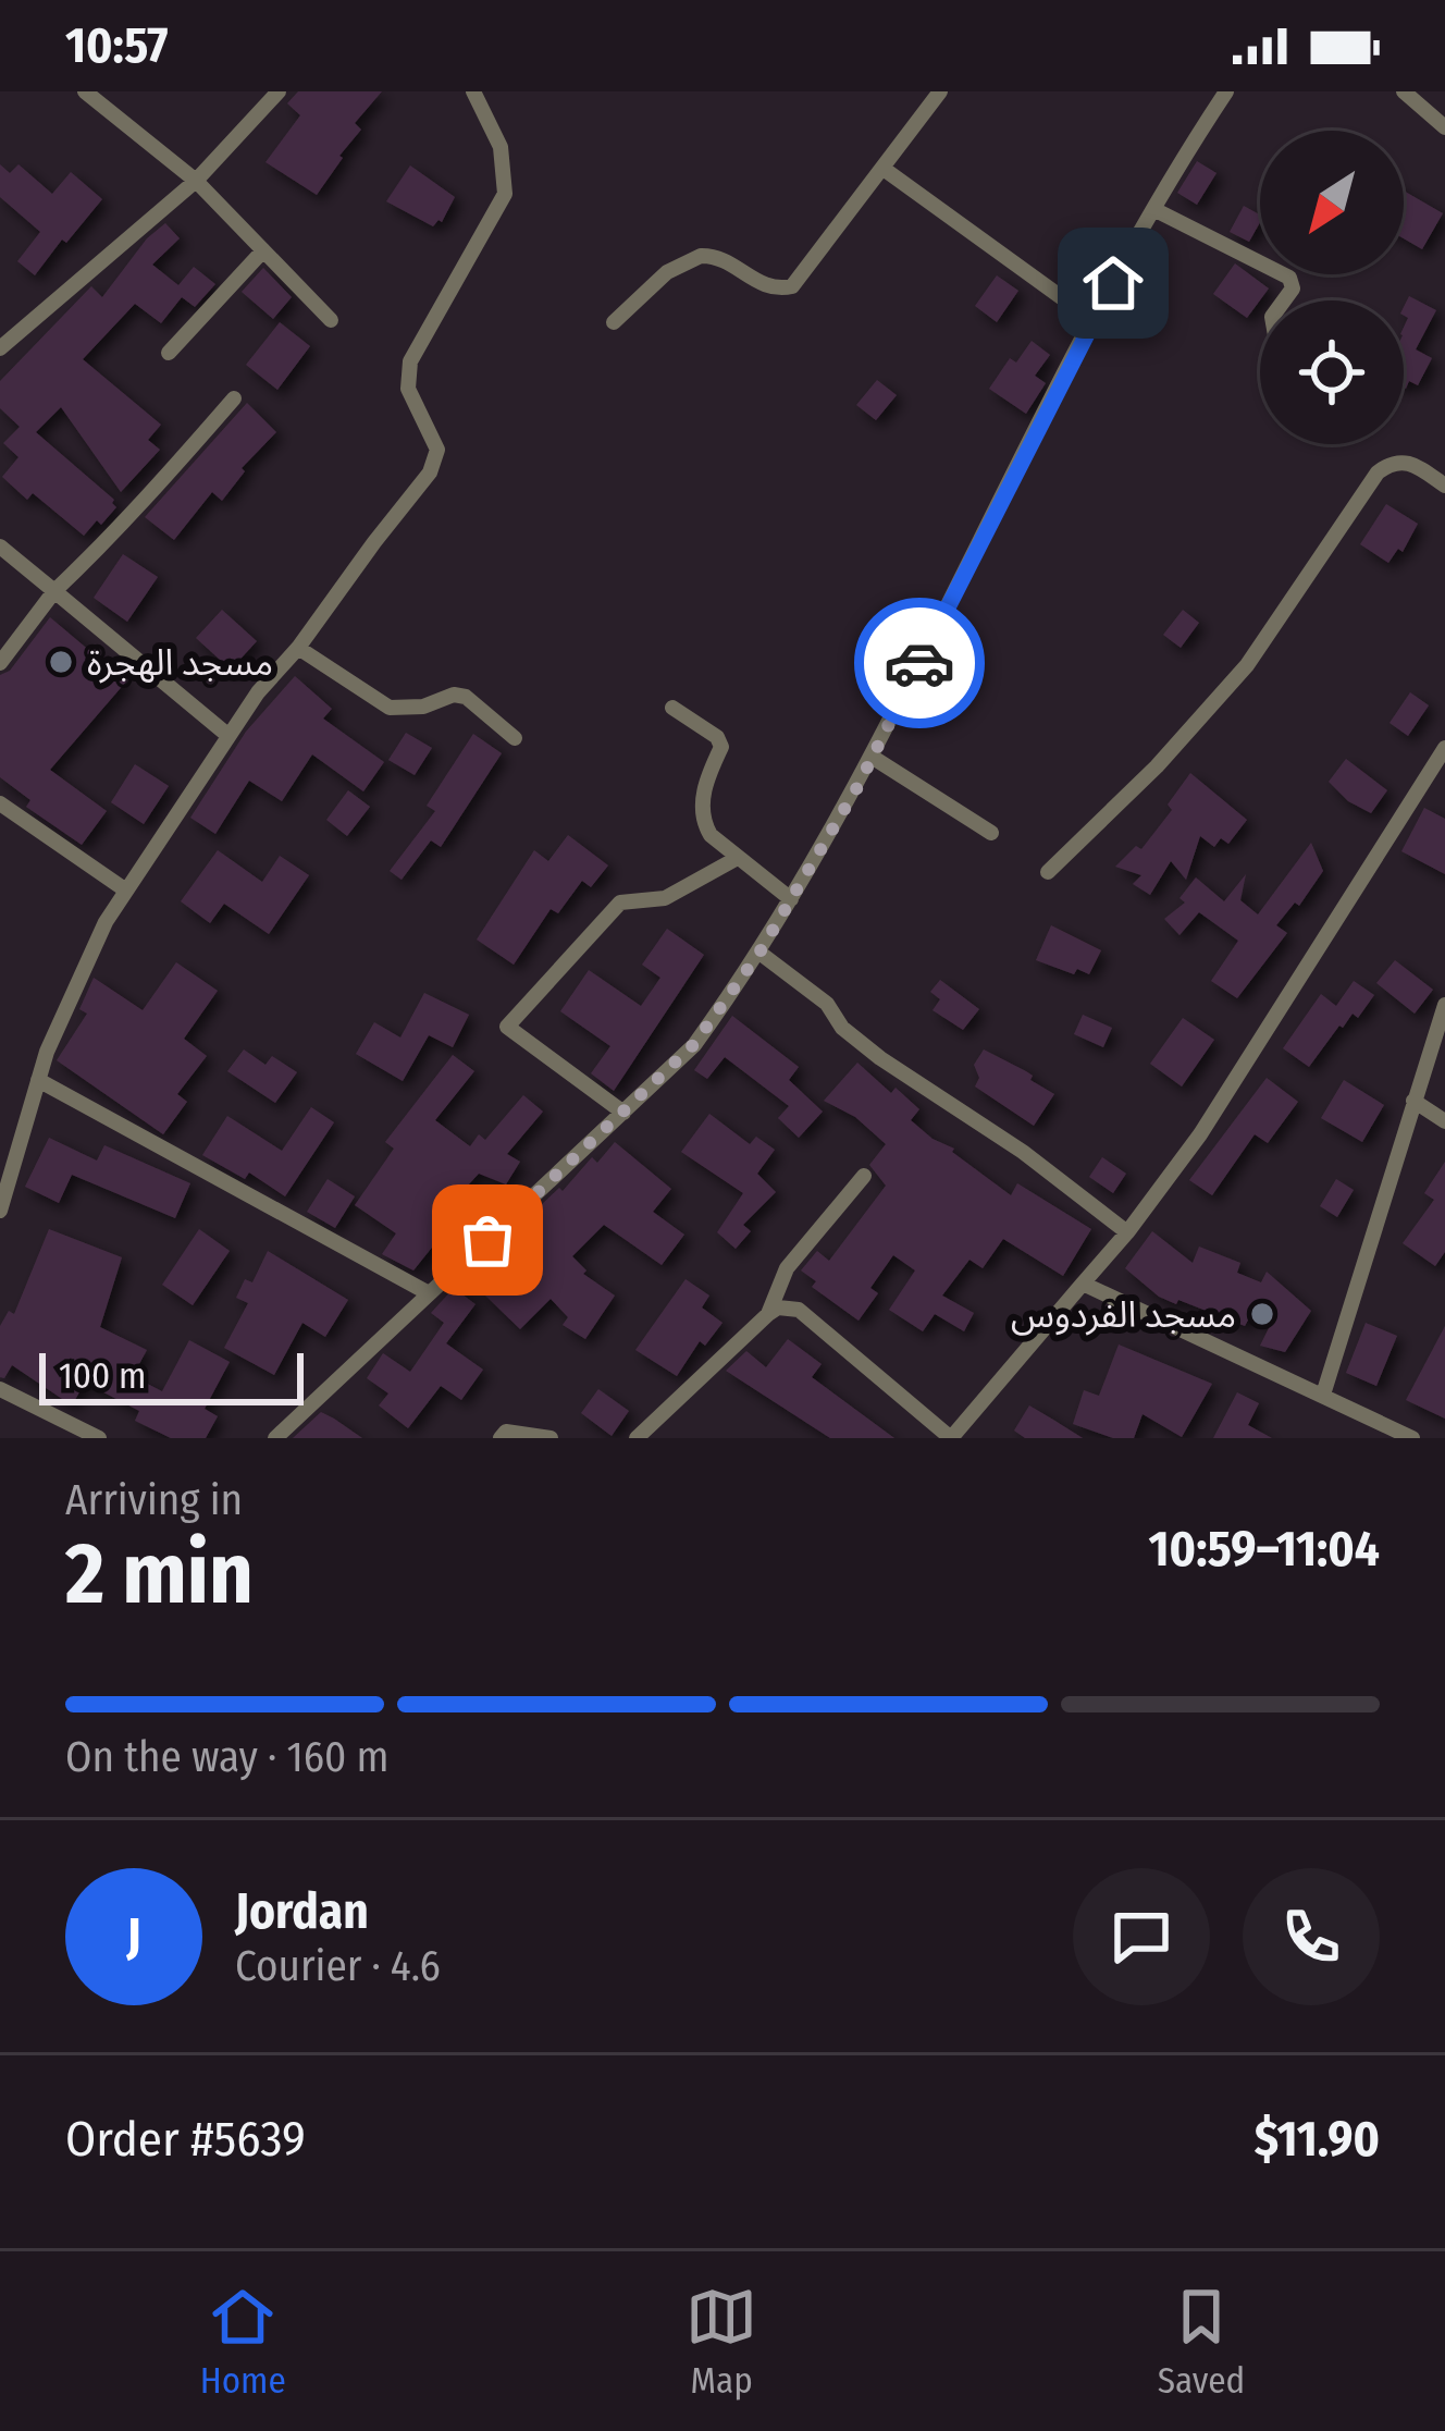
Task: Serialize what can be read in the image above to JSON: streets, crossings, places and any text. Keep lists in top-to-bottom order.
{
  "places": ["مسجد الهجرة", "مسجد الفردوس"],
  "scale_bar": "100 m",
  "north": "bottom left",
  "page": {
    "status": "10:57",
    "scale": "100 m",
    "heading": ["2 min", "Arriving in", "10:59–11:04"],
    "panel": [
      "Jordan",
      "Courier · 4.6",
      "Order #5639",
      "$11.90"
    ],
    "bar": "On the way · 160 m",
    "round": "J",
    "tabs": ["Home", "Map", "Saved"]
  }
}
